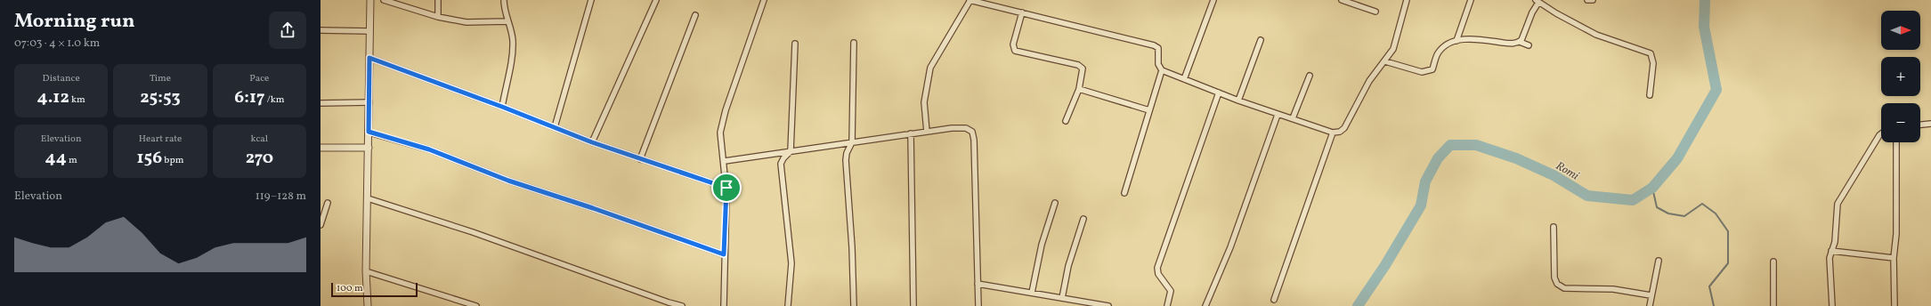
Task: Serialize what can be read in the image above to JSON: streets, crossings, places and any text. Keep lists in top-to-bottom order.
{
  "water": ["Romi"],
  "scale_bar": "100 m",
  "north": "right",
  "page": {
    "heading": ["Morning run", "07:03 · 4 × 1.0 km"],
    "map_buttons": ["+", "−"],
    "stats": [
      ["Distance", "4.12 km"],
      ["Time", "25:53"],
      ["Pace", "6:17 /km"],
      ["Elevation", "44 m"],
      ["Heart rate", "156 bpm"],
      ["kcal", "270"]
    ],
    "chart": ["Elevation", "119–128 m"],
    "scale": "100 m"
  }
}
